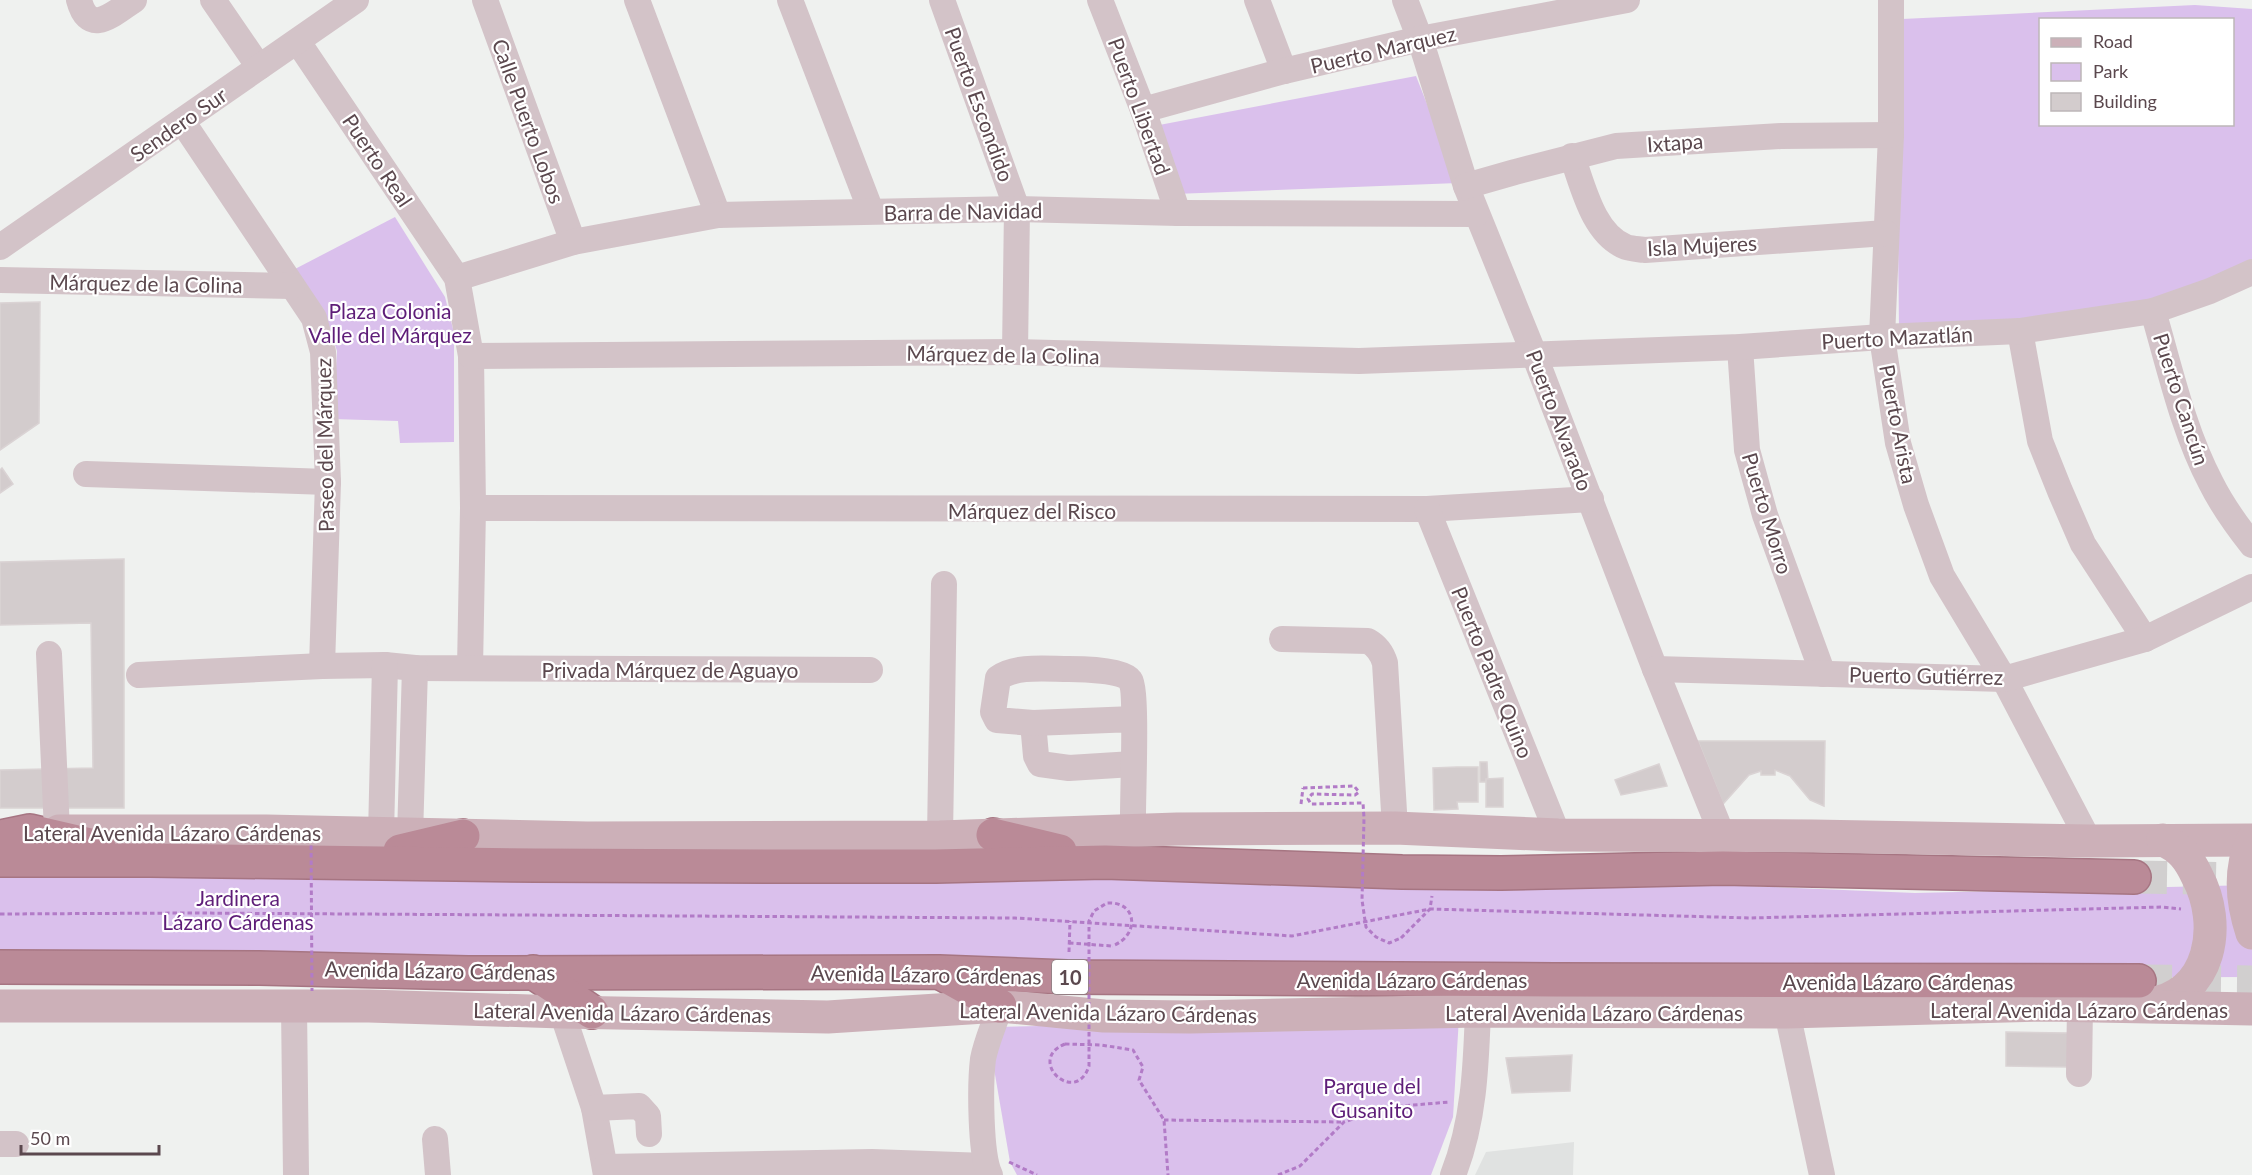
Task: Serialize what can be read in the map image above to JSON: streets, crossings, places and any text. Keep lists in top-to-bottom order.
{
  "streets": {
    "highway": ["Avenida Lázaro Cárdenas", "10"],
    "main road": ["Lateral Avenida Lázaro Cárdenas"],
    "street": [
      "Puerto Marquez",
      "Puerto Escondido",
      "Puerto Libertad",
      "Calle Puerto Lobos",
      "Sendero Sur",
      "Ixtapa",
      "Puerto Real",
      "Barra de Navidad",
      "Isla Mujeres",
      "Márquez de la Colina",
      "Puerto Mazatlán",
      "Puerto Cancún",
      "Puerto Alvarado",
      "Puerto Arista",
      "Paseo del Márquez",
      "Márquez del Risco",
      "Puerto Morro",
      "Privada Márquez de Aguayo",
      "Puerto Padre Quino",
      "Puerto Gutiérrez"
    ]
  },
  "crossings": [
    ["Puerto Marquez", "Puerto Libertad"],
    ["Puerto Marquez", "Puerto Alvarado"],
    ["Puerto Escondido", "Barra de Navidad"],
    ["Puerto Escondido", "Márquez de la Colina"],
    ["Puerto Libertad", "Barra de Navidad"],
    ["Calle Puerto Lobos", "Barra de Navidad"],
    ["Sendero Sur", "Puerto Real"],
    ["Sendero Sur", "Paseo del Márquez"],
    ["Ixtapa", "Isla Mujeres"],
    ["Ixtapa", "Puerto Alvarado"],
    ["Ixtapa", "Puerto Arista"],
    ["Puerto Real", "Barra de Navidad"],
    ["Barra de Navidad", "Puerto Alvarado"],
    ["Isla Mujeres", "Puerto Arista"],
    ["Márquez de la Colina", "Puerto Mazatlán"],
    ["Márquez de la Colina", "Puerto Alvarado"],
    ["Márquez de la Colina", "Paseo del Márquez"],
    ["Puerto Mazatlán", "Puerto Cancún"],
    ["Puerto Mazatlán", "Puerto Alvarado"],
    ["Puerto Mazatlán", "Puerto Arista"],
    ["Puerto Mazatlán", "Puerto Morro"],
    ["Puerto Alvarado", "Márquez del Risco"],
    ["Puerto Alvarado", "Puerto Gutiérrez"],
    ["Puerto Alvarado", "Lateral Avenida Lázaro Cárdenas"],
    ["Puerto Arista", "Puerto Gutiérrez"],
    ["Puerto Arista", "Lateral Avenida Lázaro Cárdenas"],
    ["Paseo del Márquez", "Privada Márquez de Aguayo"],
    ["Márquez del Risco", "Puerto Padre Quino"],
    ["Puerto Morro", "Puerto Gutiérrez"],
    ["Puerto Padre Quino", "Lateral Avenida Lázaro Cárdenas"],
    ["Lateral Avenida Lázaro Cárdenas", "Avenida Lázaro Cárdenas"]
  ],
  "parks": ["Plaza Colonia Valle del Márquez", "Jardinera Lázaro Cárdenas", "Parque del Gusanito"],
  "legend": ["Road", "Park", "Building"],
  "scale_bar": "50 m"
}
